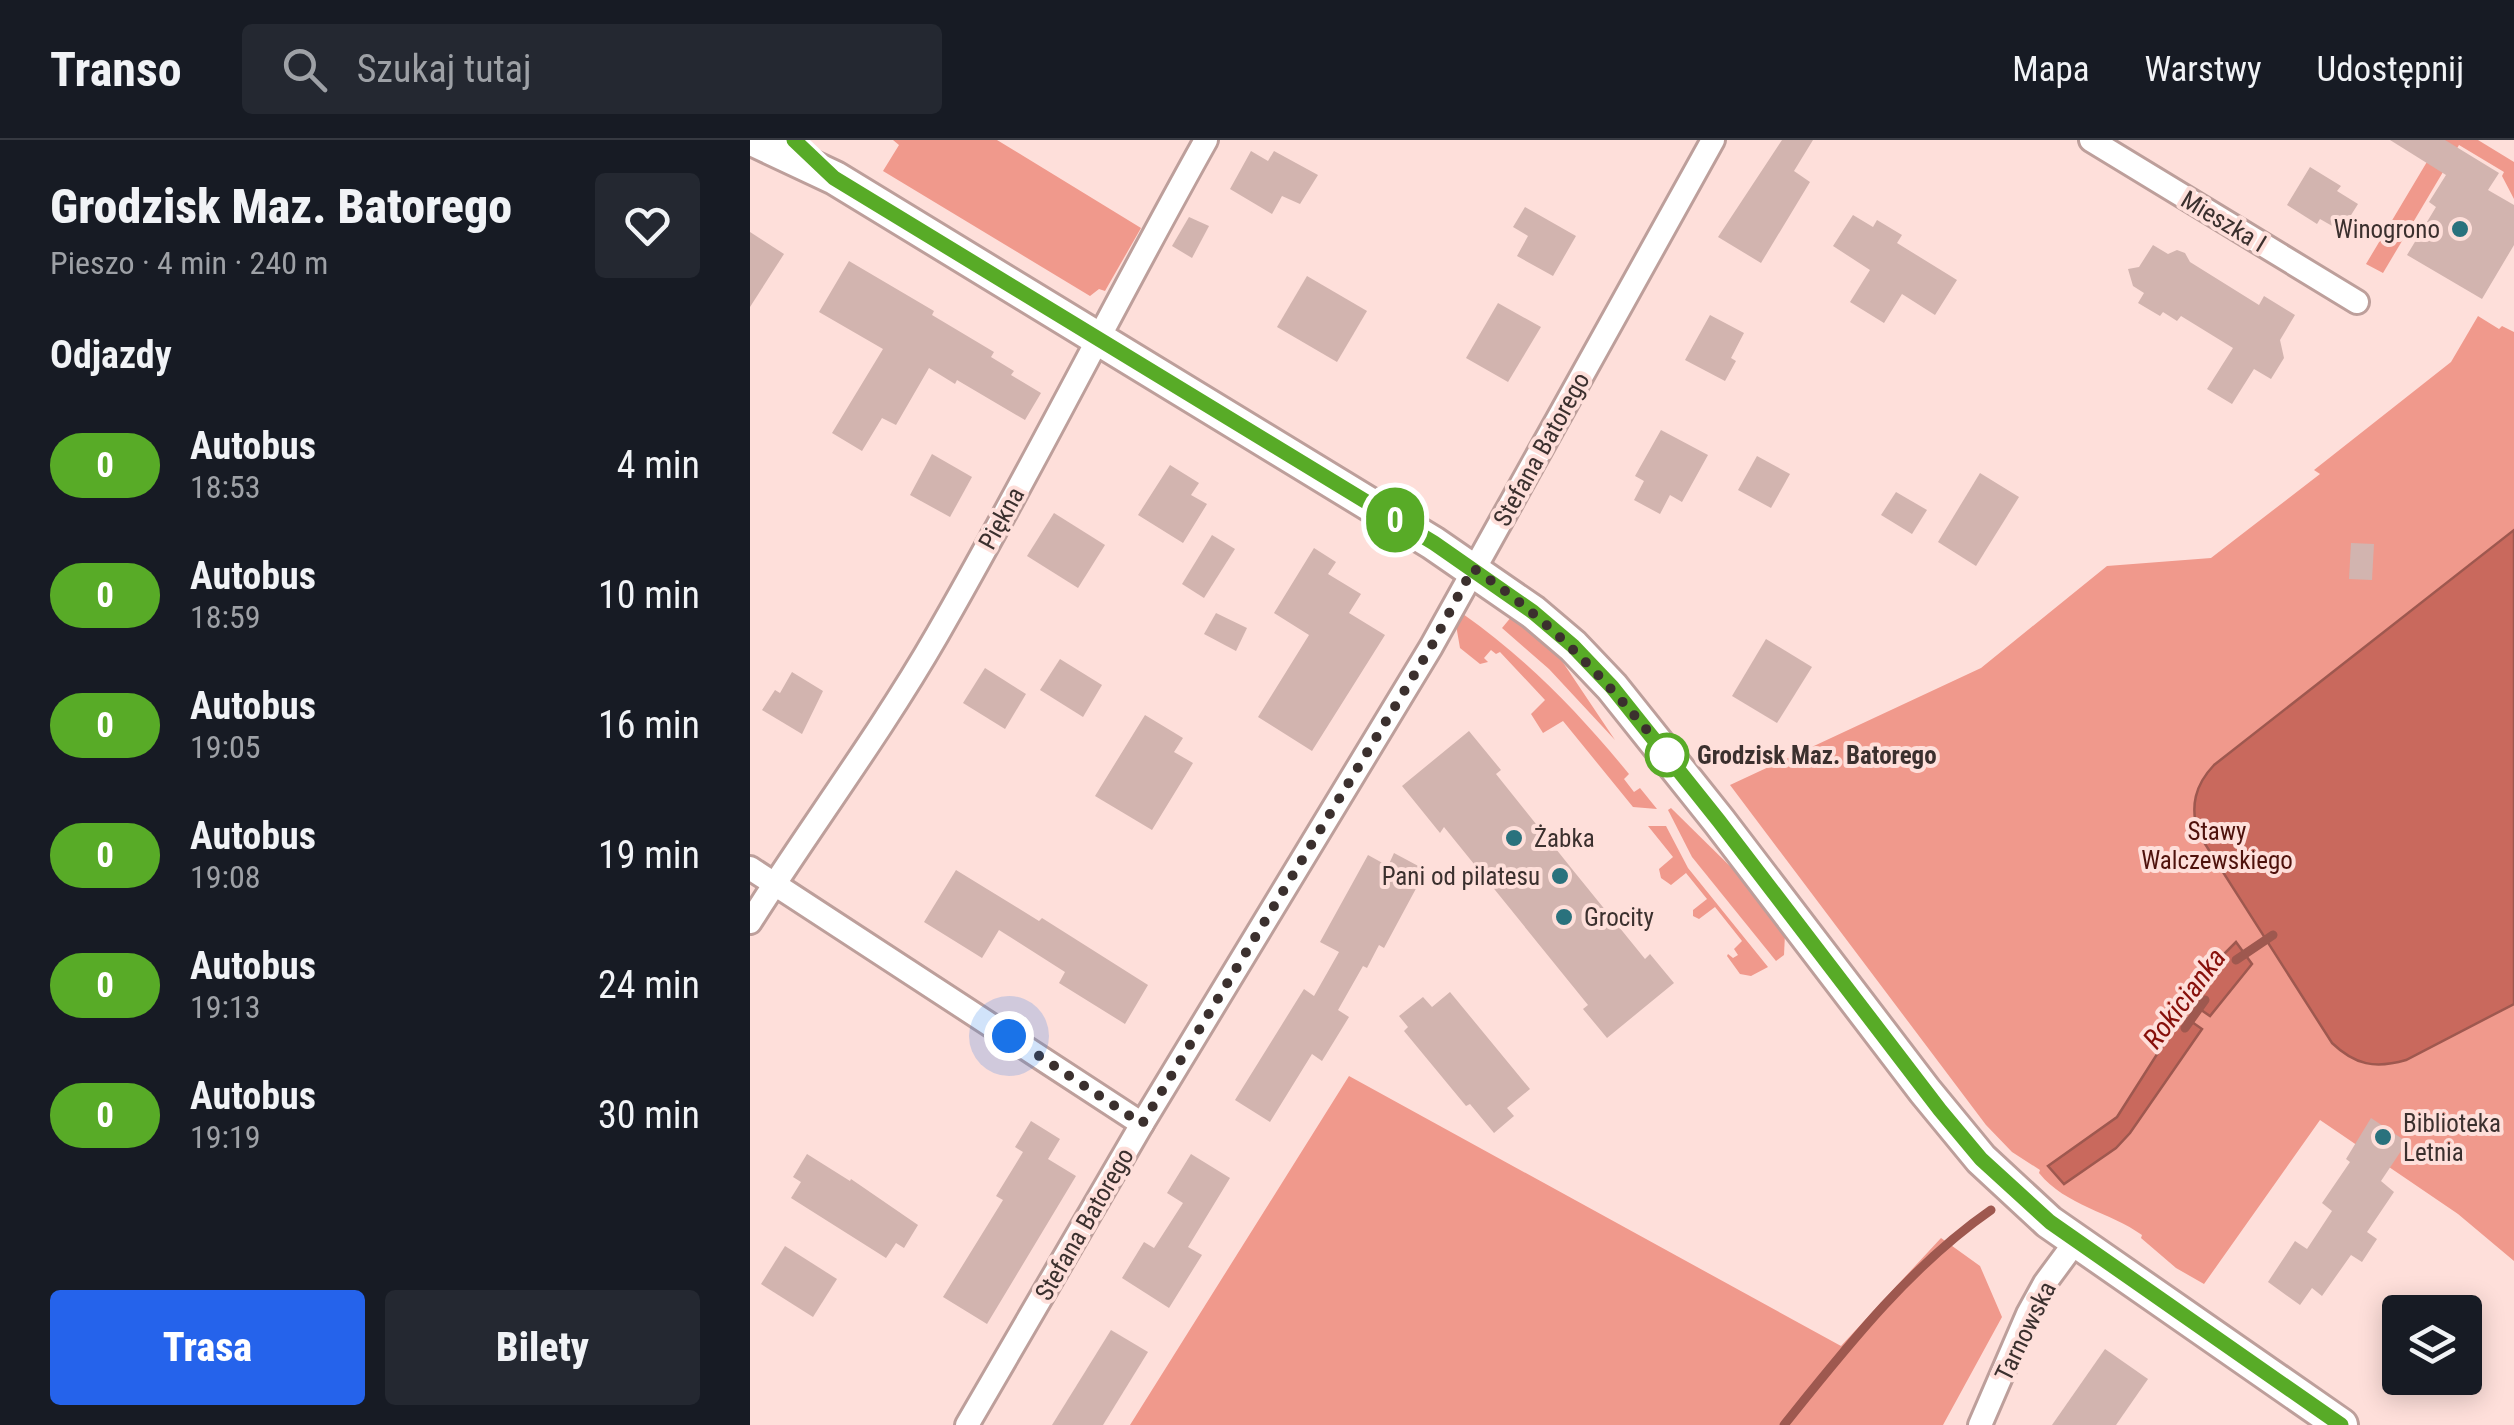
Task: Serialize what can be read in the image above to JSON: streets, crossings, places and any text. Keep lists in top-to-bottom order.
{
  "streets": {
    "street": [
      "Mieszka I",
      "Stefana Batorego",
      "Piękna",
      "Tarnowska"
    ]
  },
  "water": ["Rokicianka"],
  "parks": ["Stawy Walczewskiego"],
  "places": [
    "Winogrono",
    "Grodzisk Maz. Batorego",
    "Żabka",
    "Pani od pilatesu",
    "Grocity",
    "Biblioteka Letnia"
  ],
  "lines": ["bus line 0"],
  "page": {
    "header": "Transo",
    "search": "Szukaj tutaj",
    "nav": ["Mapa", "Warstwy", "Udostępnij"],
    "heading": [
      ["Grodzisk Maz. Batorego", "Pieszo · 4 min · 240 m"],
      "Odjazdy"
    ],
    "on_map": "0",
    "list": [
      {
        "mark": "0",
        "name": "Autobus",
        "note": "18:53",
        "value": "4 min"
      },
      {
        "mark": "0",
        "name": "Autobus",
        "note": "18:59",
        "value": "10 min"
      },
      {
        "mark": "0",
        "name": "Autobus",
        "note": "19:05",
        "value": "16 min"
      },
      {
        "mark": "0",
        "name": "Autobus",
        "note": "19:08",
        "value": "19 min"
      },
      {
        "mark": "0",
        "name": "Autobus",
        "note": "19:13",
        "value": "24 min"
      },
      {
        "mark": "0",
        "name": "Autobus",
        "note": "19:19",
        "value": "30 min"
      }
    ],
    "buttons": ["Trasa", "Bilety"]
  }
}
